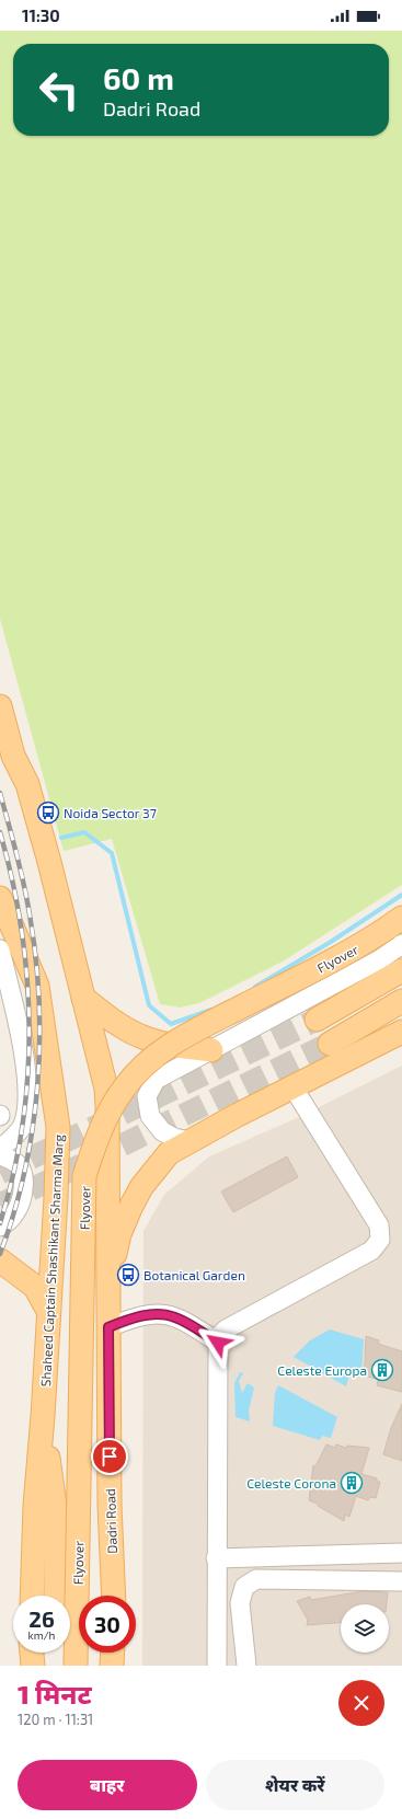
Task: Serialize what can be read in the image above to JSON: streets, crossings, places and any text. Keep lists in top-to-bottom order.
{
  "streets": {
    "main road": ["Flyover", "Shaheed Captain Shashikant Sharma Marg", "Dadri Road"]
  },
  "places": {
    "bus stop": ["Noida Sector 37", "Botanical Garden"],
    "building": ["Celeste Europa", "Celeste Corona"]
  },
  "page": {
    "status": "11:30",
    "turn": ["60 m", "Dadri Road"],
    "speed": "26 km/h",
    "limit": "30",
    "heading": ["1 मिनट", "120 m · 11:31"],
    "buttons": ["बाहर", "शेयर करें"]
  }
}
